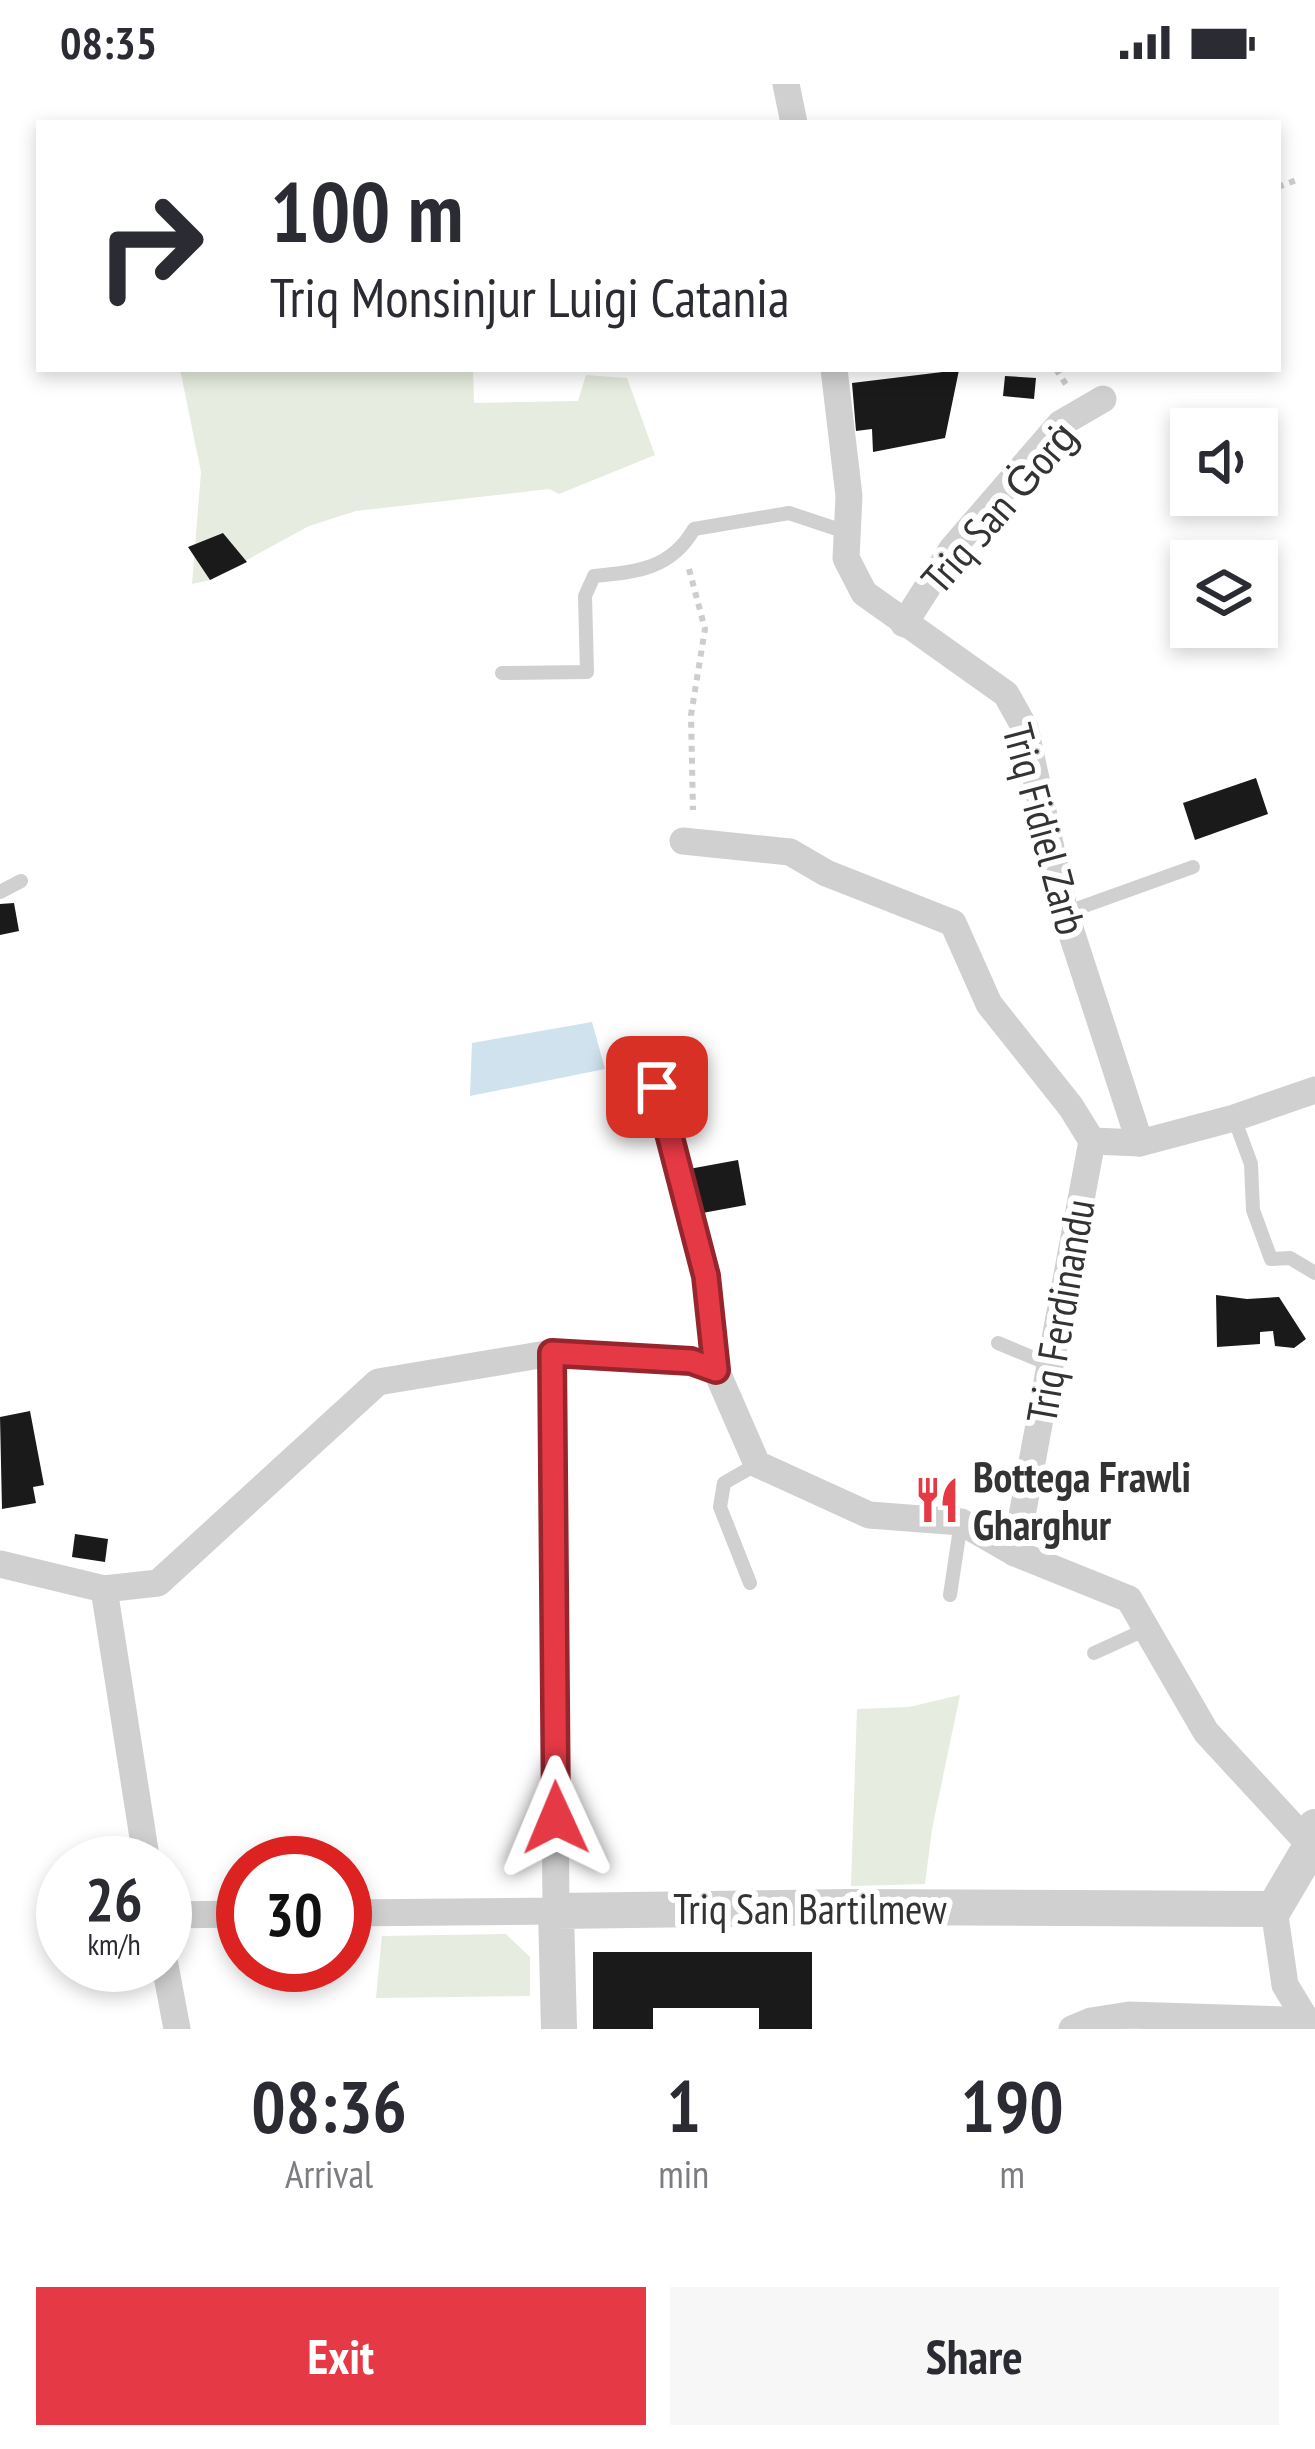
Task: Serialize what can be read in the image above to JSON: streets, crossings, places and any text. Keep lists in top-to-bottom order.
{
  "streets": {
    "street": [
      "Triq San Ġorġ",
      "Triq Fidiel Zarb",
      "Triq Ferdinandu",
      "Triq San Bartilmew"
    ]
  },
  "crossings": [
    ["Triq San Ġorġ", "Triq Fidiel Zarb"]
  ],
  "places": {
    "restaurant": ["Bottega Frawli Gharghur"]
  },
  "page": {
    "status": "08:35",
    "turn": ["100 m", "Triq Monsinjur Luigi Catania"],
    "speed": "26 km/h",
    "limit": "30",
    "eta": [
      "08:36",
      "Arrival",
      "1",
      "min",
      "190",
      "m"
    ],
    "buttons": ["Exit", "Share"]
  }
}
